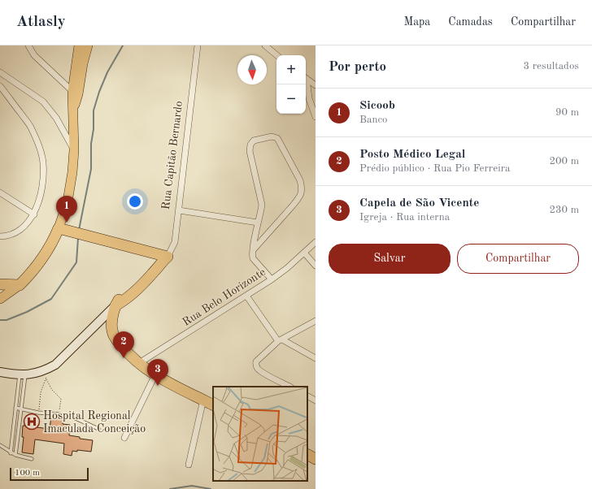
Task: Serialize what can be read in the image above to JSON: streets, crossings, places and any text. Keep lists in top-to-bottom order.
{
  "streets": {
    "highway": ["Rua Capitão Bernardo"],
    "street": ["Rua Belo Horizonte"]
  },
  "places": {
    "hospital": ["Hospital Regional Imaculada Conceição"]
  },
  "scale_bar": "100 m",
  "north": "bottom",
  "page": {
    "header": "Atlasly",
    "nav": ["Mapa", "Camadas", "Compartilhar"],
    "heading": ["Por perto", "3 resultados"],
    "map_buttons": ["+", "−"],
    "list": [
      {
        "mark": "1",
        "name": "Sicoob",
        "note": "Banco",
        "value": "90 m"
      },
      {
        "mark": "2",
        "name": "Posto Médico Legal",
        "note": "Prédio público · Rua Pio Ferreira",
        "value": "200 m"
      },
      {
        "mark": "3",
        "name": "Capela de São Vicente",
        "note": "Igreja · Rua interna",
        "value": "230 m"
      }
    ],
    "pins": ["1", "2", "3"],
    "buttons": ["Salvar", "Compartilhar"],
    "scale": "100 m"
  }
}
